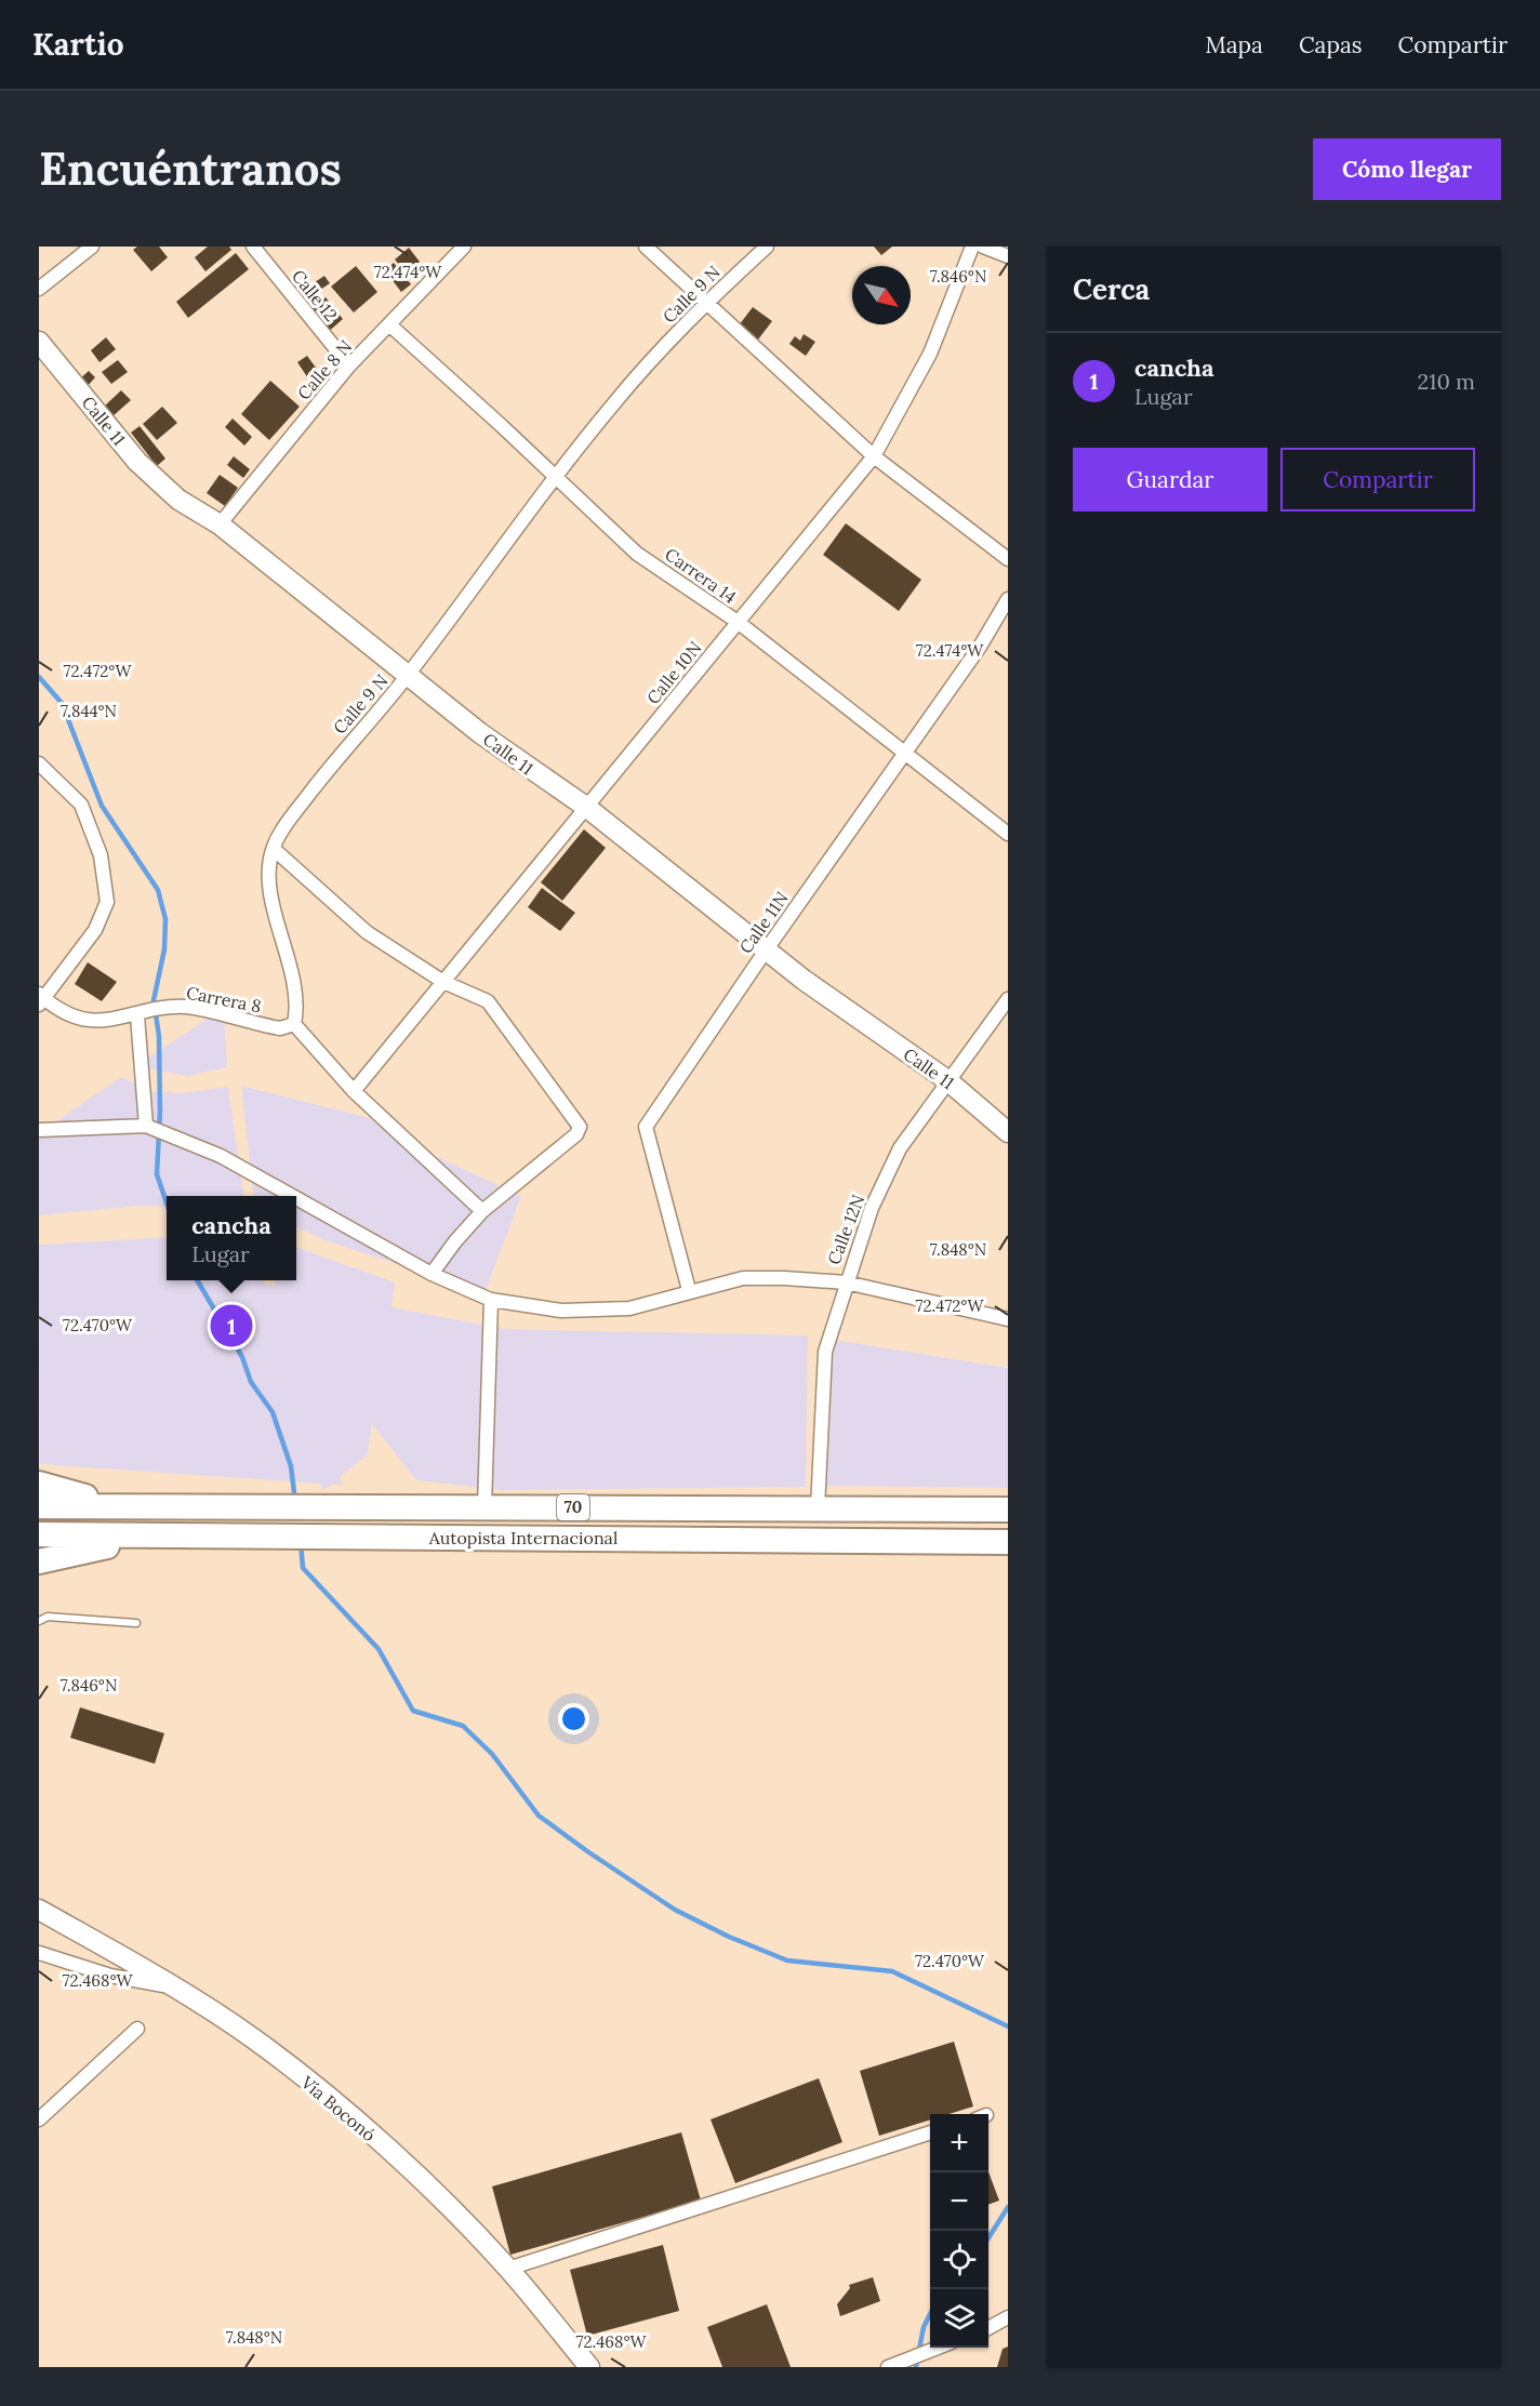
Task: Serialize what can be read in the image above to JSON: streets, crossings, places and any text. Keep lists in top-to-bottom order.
{
  "streets": {
    "highway": ["70", "Autopista Internacional"],
    "street": [
      "Calle 9 N",
      "Calle 12",
      "Calle 8 N",
      "Calle 11",
      "Carrera 14",
      "Calle 10N",
      "Calle 11N",
      "Carrera 8",
      "Calle 12N",
      "Vía Boconó"
    ]
  },
  "crossings": [
    ["Calle 9 N", "Calle 11"],
    ["Calle 9 N", "Carrera 14"],
    ["Calle 9 N", "Carrera 8"],
    ["Calle 12", "Calle 8 N"],
    ["Calle 8 N", "Calle 11"],
    ["Calle 8 N", "Carrera 14"],
    ["Calle 11", "Calle 10N"],
    ["Calle 11", "Calle 11N"],
    ["Calle 11", "Calle 12N"],
    ["Carrera 14", "Calle 10N"],
    ["Carrera 14", "Calle 11N"],
    ["Calle 12N", "Autopista Internacional"]
  ],
  "north": "bottom right",
  "page": {
    "header": "Kartio",
    "nav": ["Mapa", "Capas", "Compartir"],
    "buttons": [
      "Cómo llegar",
      ["Guardar", "Compartir"]
    ],
    "title": "Encuéntranos",
    "heading": "Cerca",
    "list": [
      {
        "mark": "1",
        "name": "cancha",
        "note": "Lugar",
        "value": "210 m"
      }
    ],
    "popup": ["cancha", "Lugar"],
    "pins": "1",
    "map_buttons": ["+", "−"]
  },
  "coordinates": [
    "72.474°W",
    "7.846°N",
    "72.472°W",
    "7.844°N",
    "7.848°N",
    "72.470°W",
    "72.468°W"
  ]
}
